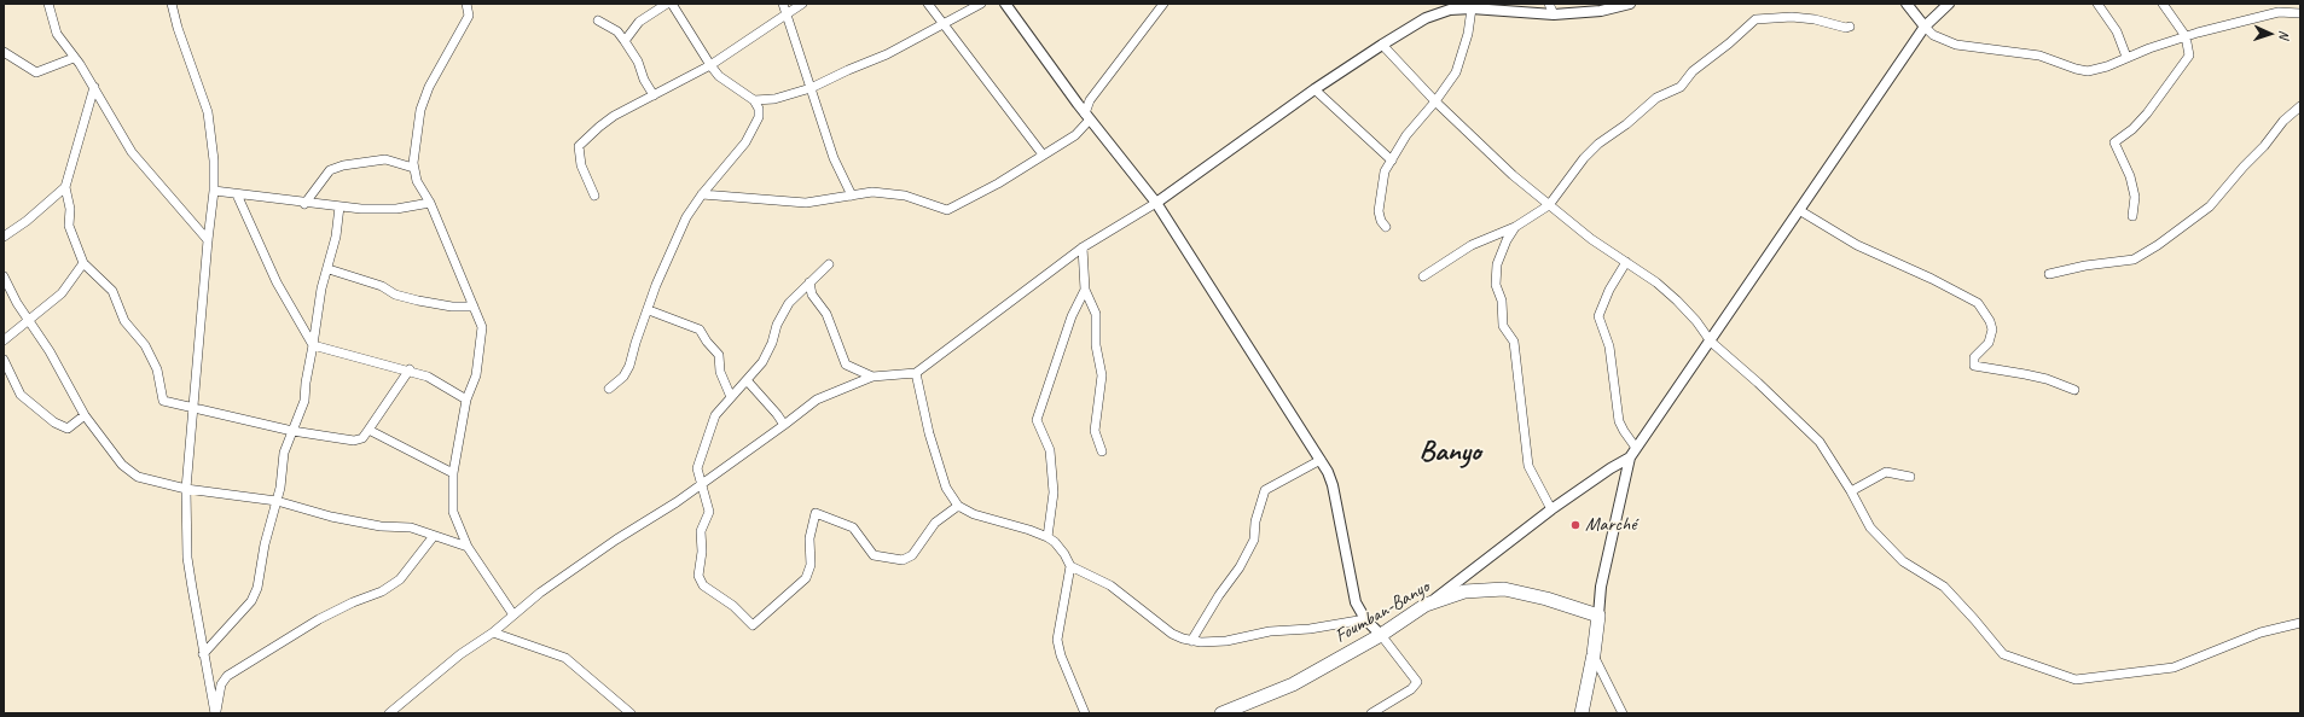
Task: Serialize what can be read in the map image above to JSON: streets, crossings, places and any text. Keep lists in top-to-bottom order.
{
  "streets": {
    "highway": ["Foumban-Banyo"]
  },
  "districts": ["Banyo"],
  "places": ["Marché"],
  "north": "right"
}
